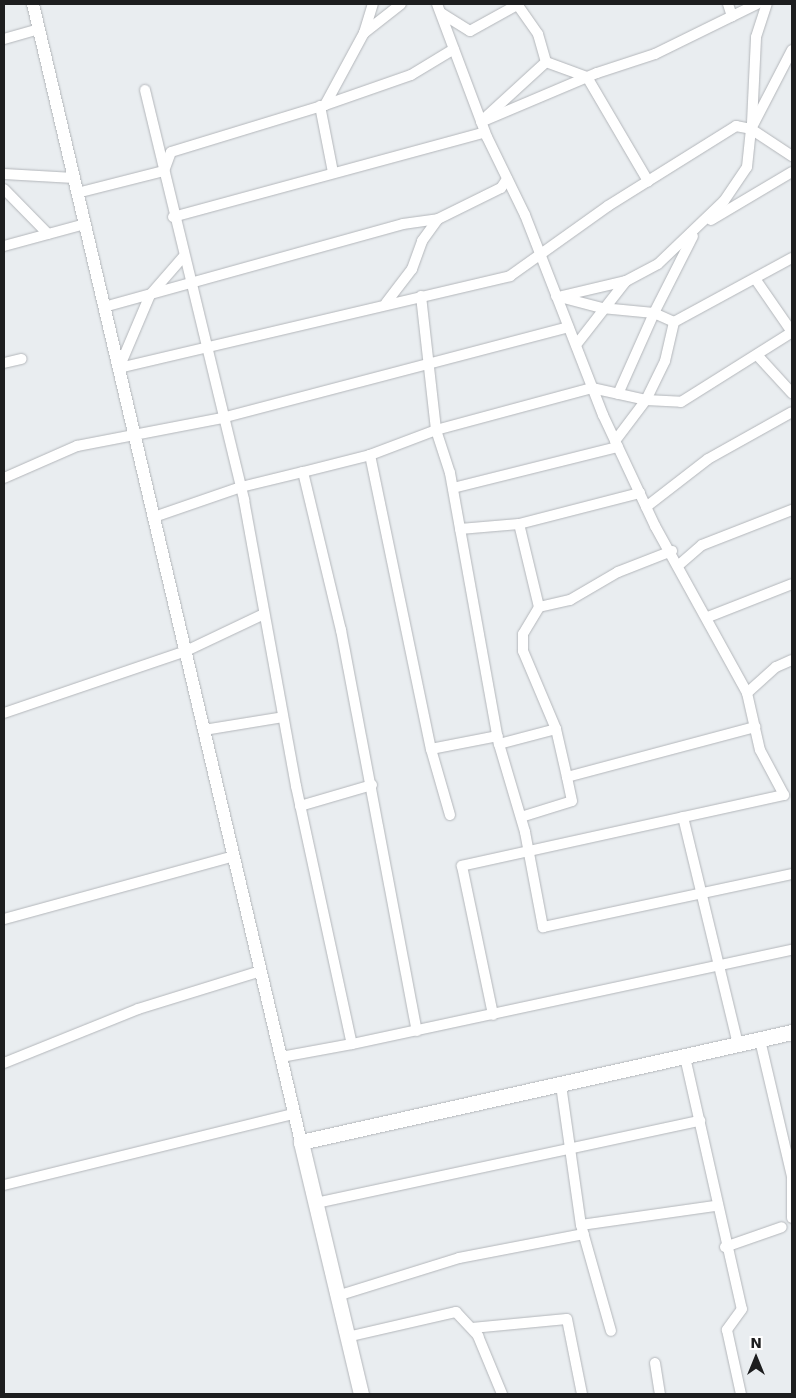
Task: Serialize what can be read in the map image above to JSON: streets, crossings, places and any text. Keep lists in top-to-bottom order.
{
  "north": "top"
}
